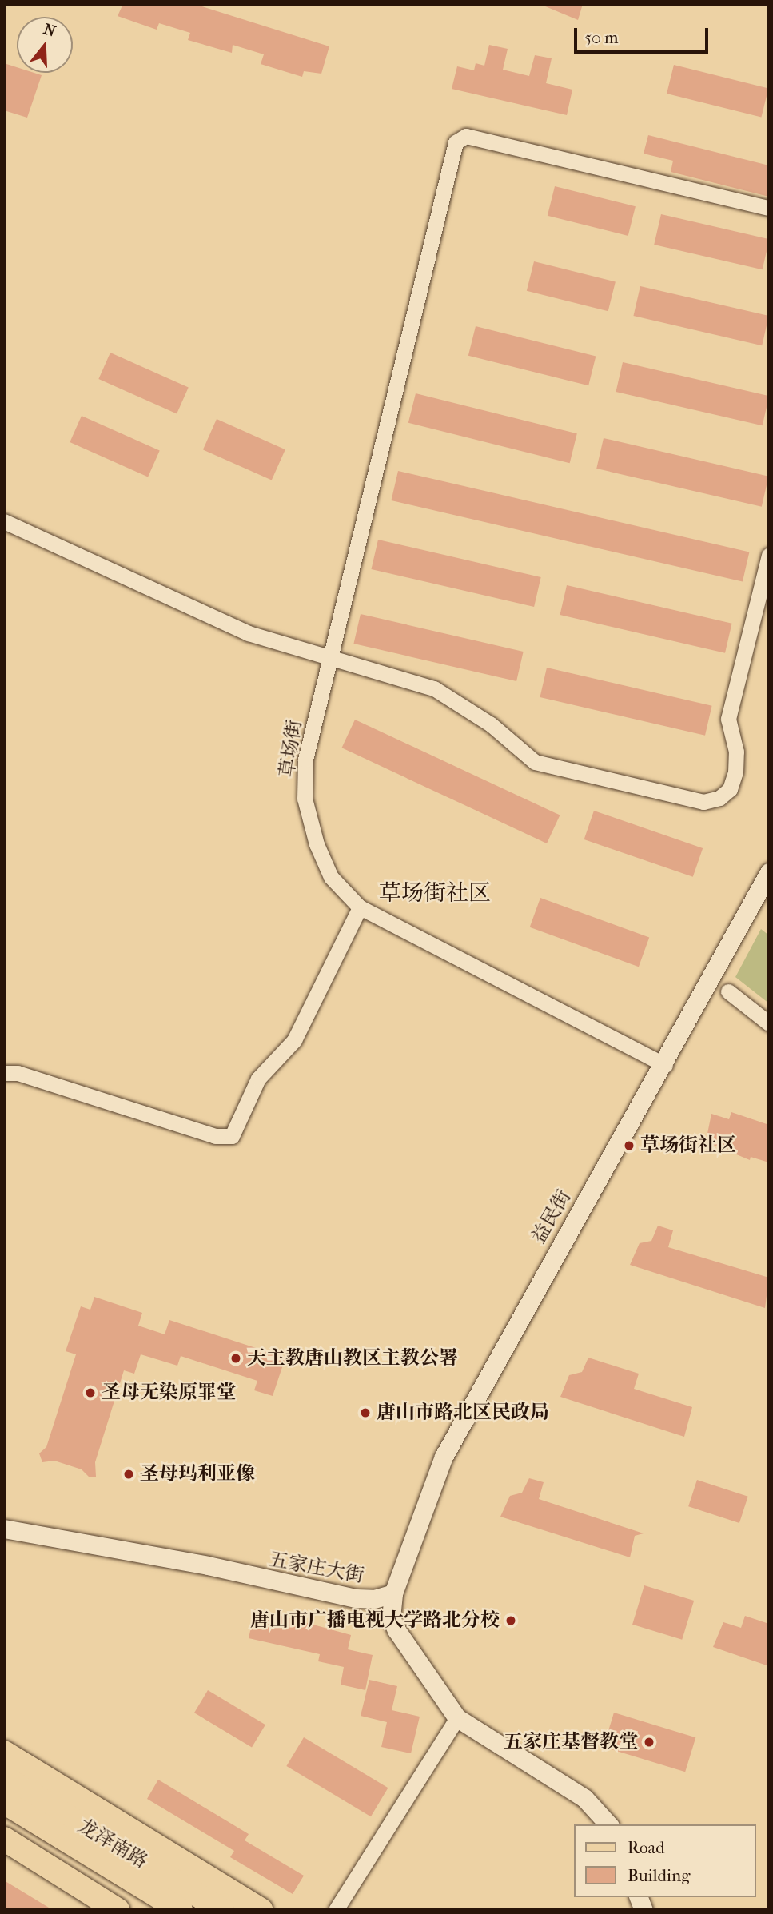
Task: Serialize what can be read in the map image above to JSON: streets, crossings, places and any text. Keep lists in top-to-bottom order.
{
  "streets": {
    "main road": ["龙泽南路"],
    "street": ["草场街", "益民街", "五家庄大街"]
  },
  "crossings": [
    ["草场街", "益民街"],
    ["益民街", "五家庄大街"]
  ],
  "districts": ["草场街社区"],
  "places": [
    "草场街社区",
    "天主教唐山教区主教公署",
    "圣母无染原罪堂",
    "唐山市路北区民政局",
    "圣母玛利亚像",
    "唐山市广播电视大学路北分校",
    "五家庄基督教堂"
  ],
  "legend": ["Road", "Building"],
  "scale_bar": "50 m",
  "north": "top"
}
